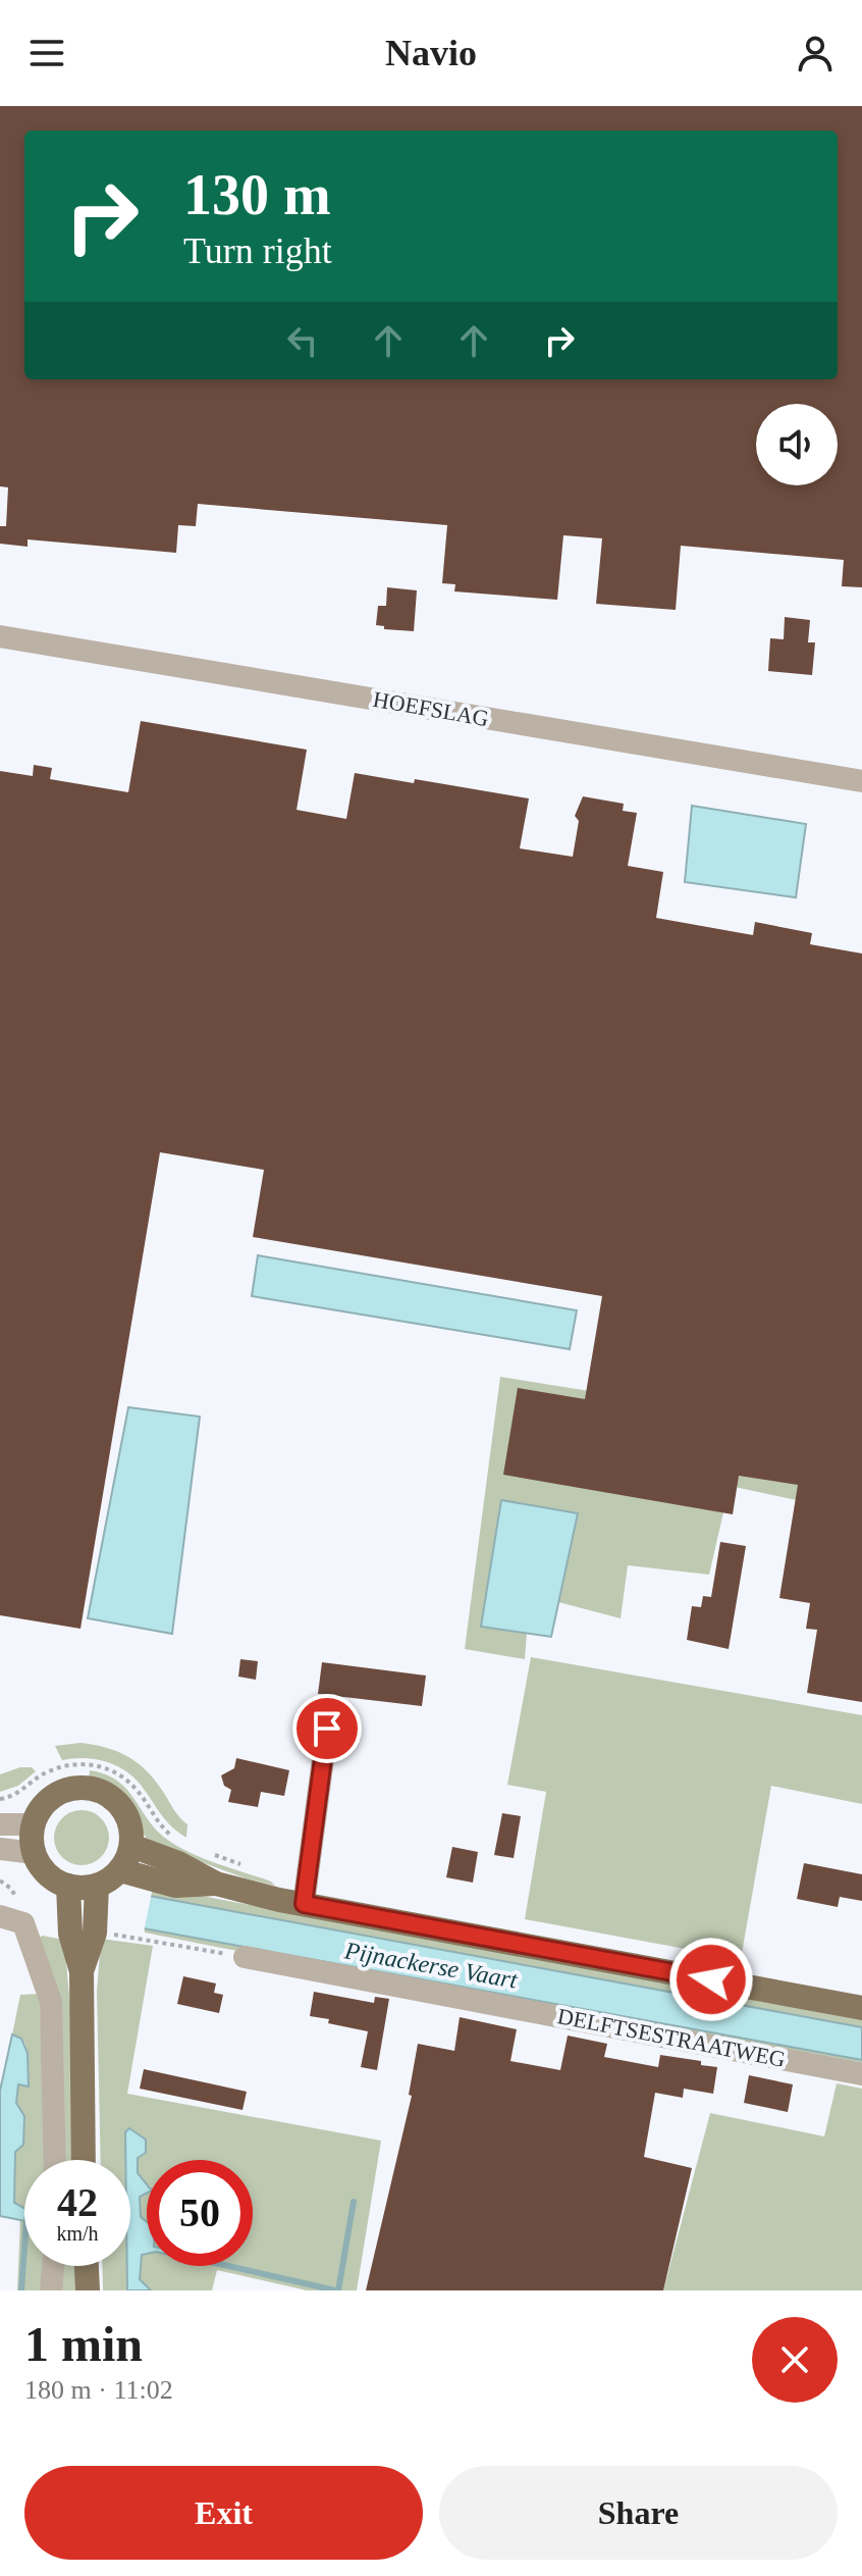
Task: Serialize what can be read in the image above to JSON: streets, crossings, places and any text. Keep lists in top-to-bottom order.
{
  "streets": {
    "street": ["HOEFSLAG", "DELFTSESTRAATWEG"]
  },
  "water": ["Pijnackerse Vaart"],
  "page": {
    "header": "Navio",
    "turn": ["130 m", "Turn right"],
    "speed": "42 km/h",
    "limit": "50",
    "heading": ["1 min", "180 m · 11:02"],
    "buttons": ["Exit", "Share"]
  }
}
